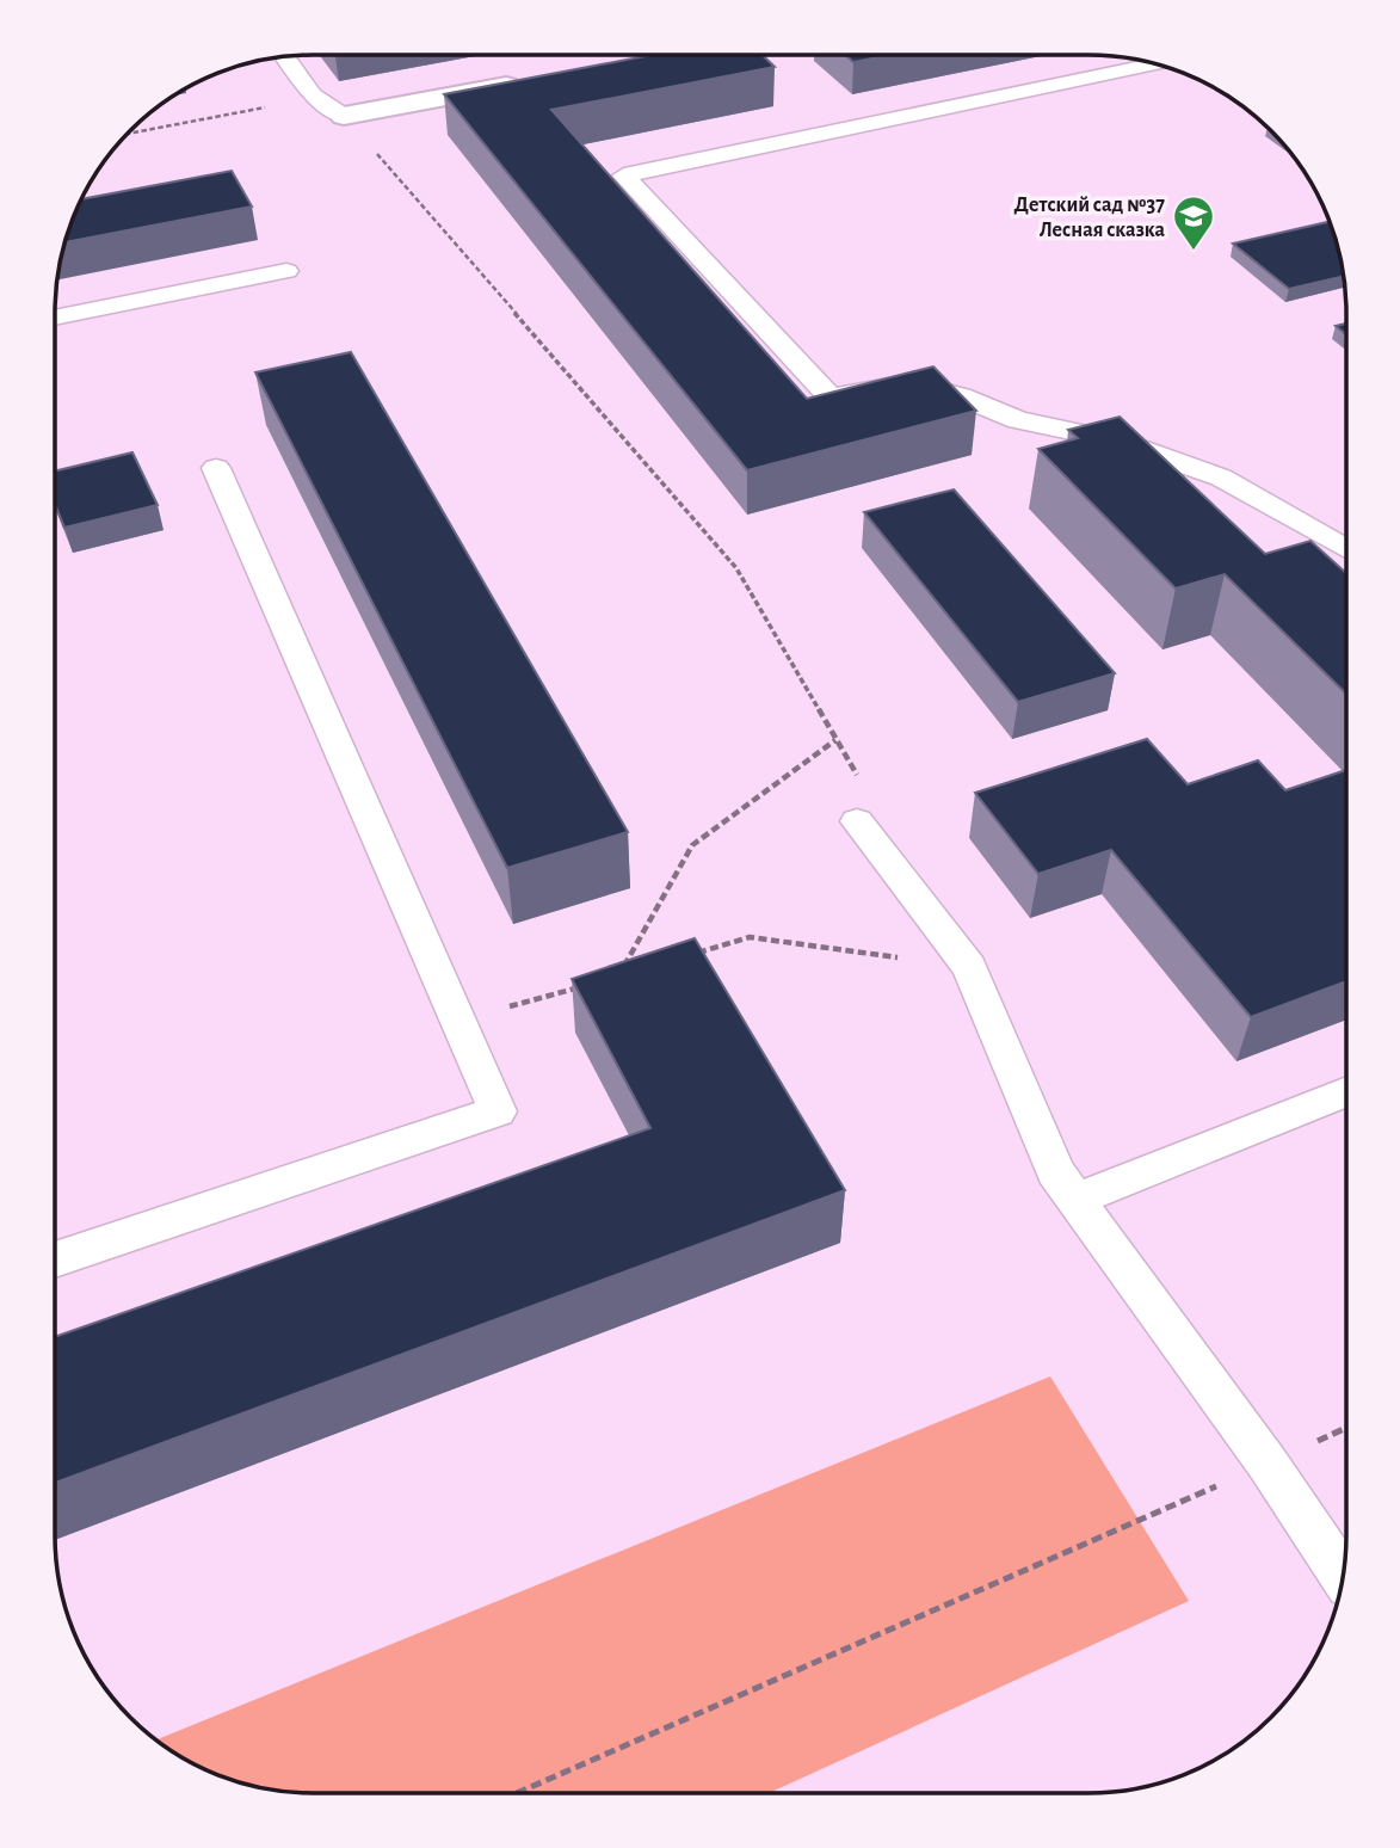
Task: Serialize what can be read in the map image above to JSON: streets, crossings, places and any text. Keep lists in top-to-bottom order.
{
  "places": {
    "school or university": ["Детский сад №37 Лесная сказка"]
  }
}
